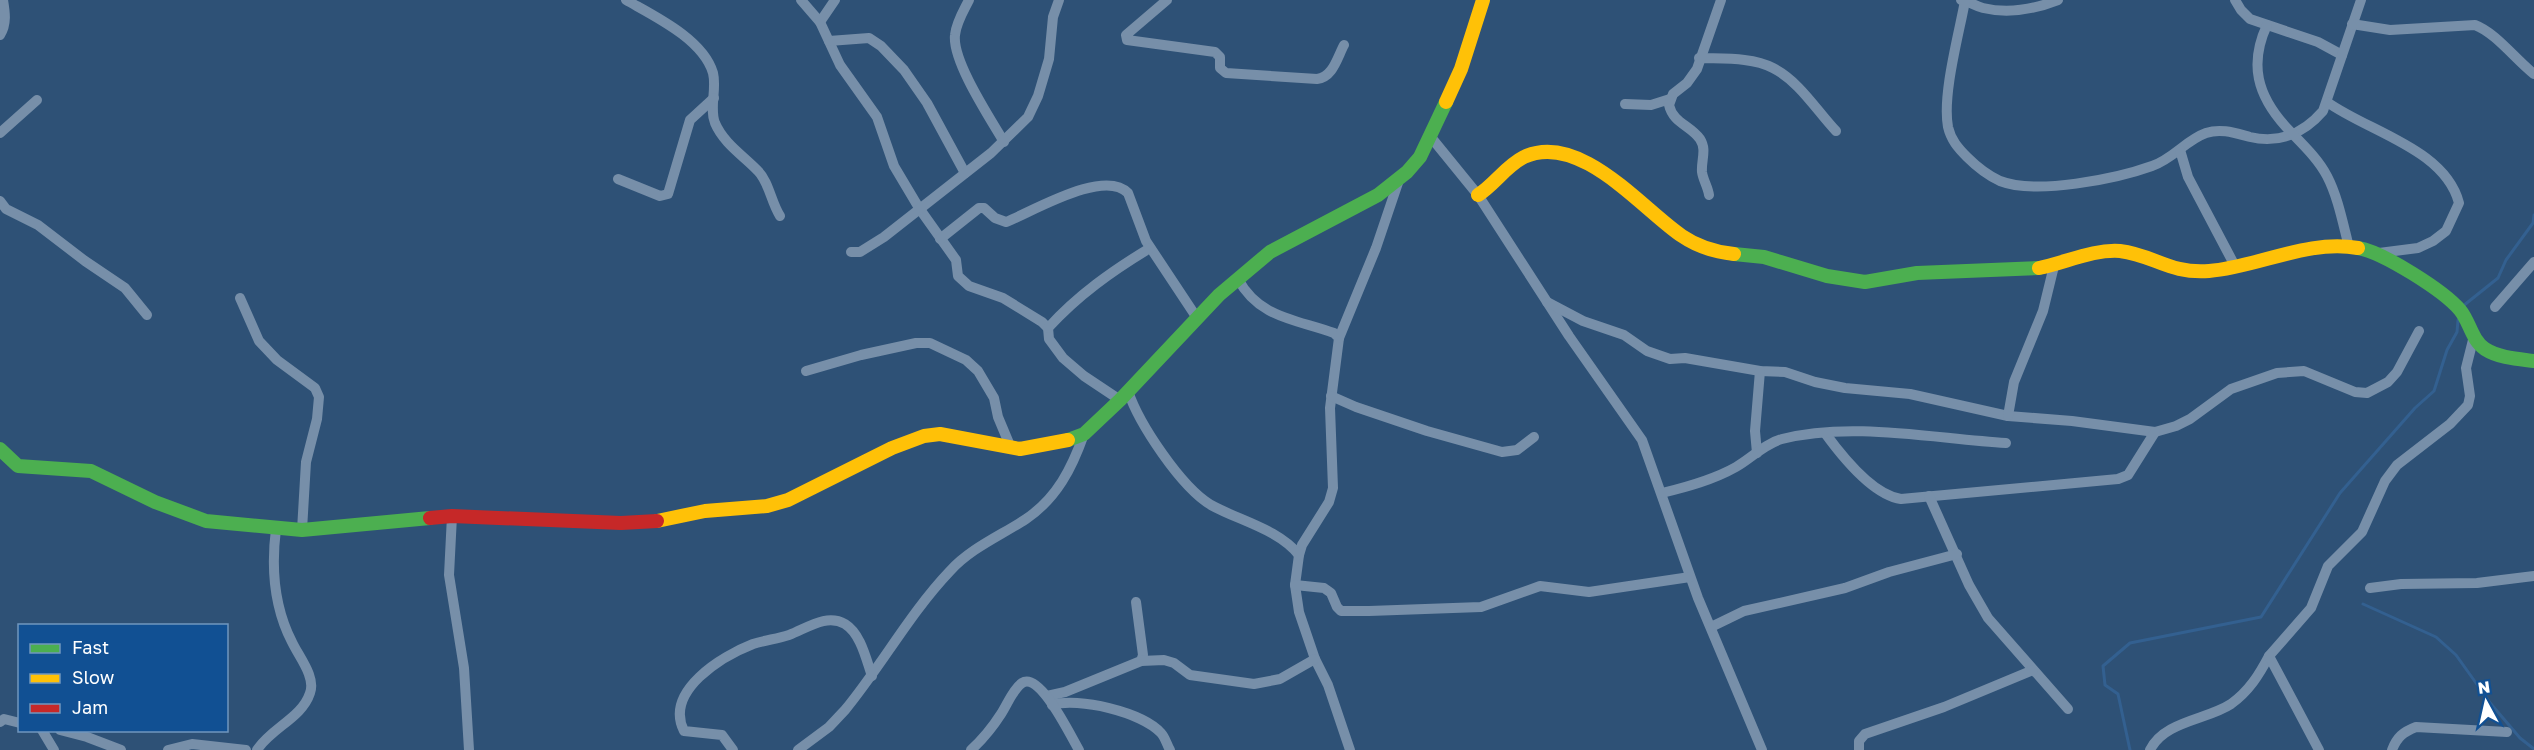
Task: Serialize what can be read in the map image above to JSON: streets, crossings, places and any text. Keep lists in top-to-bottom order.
{
  "legend": ["Fast", "Slow", "Jam"],
  "north": "top"
}
